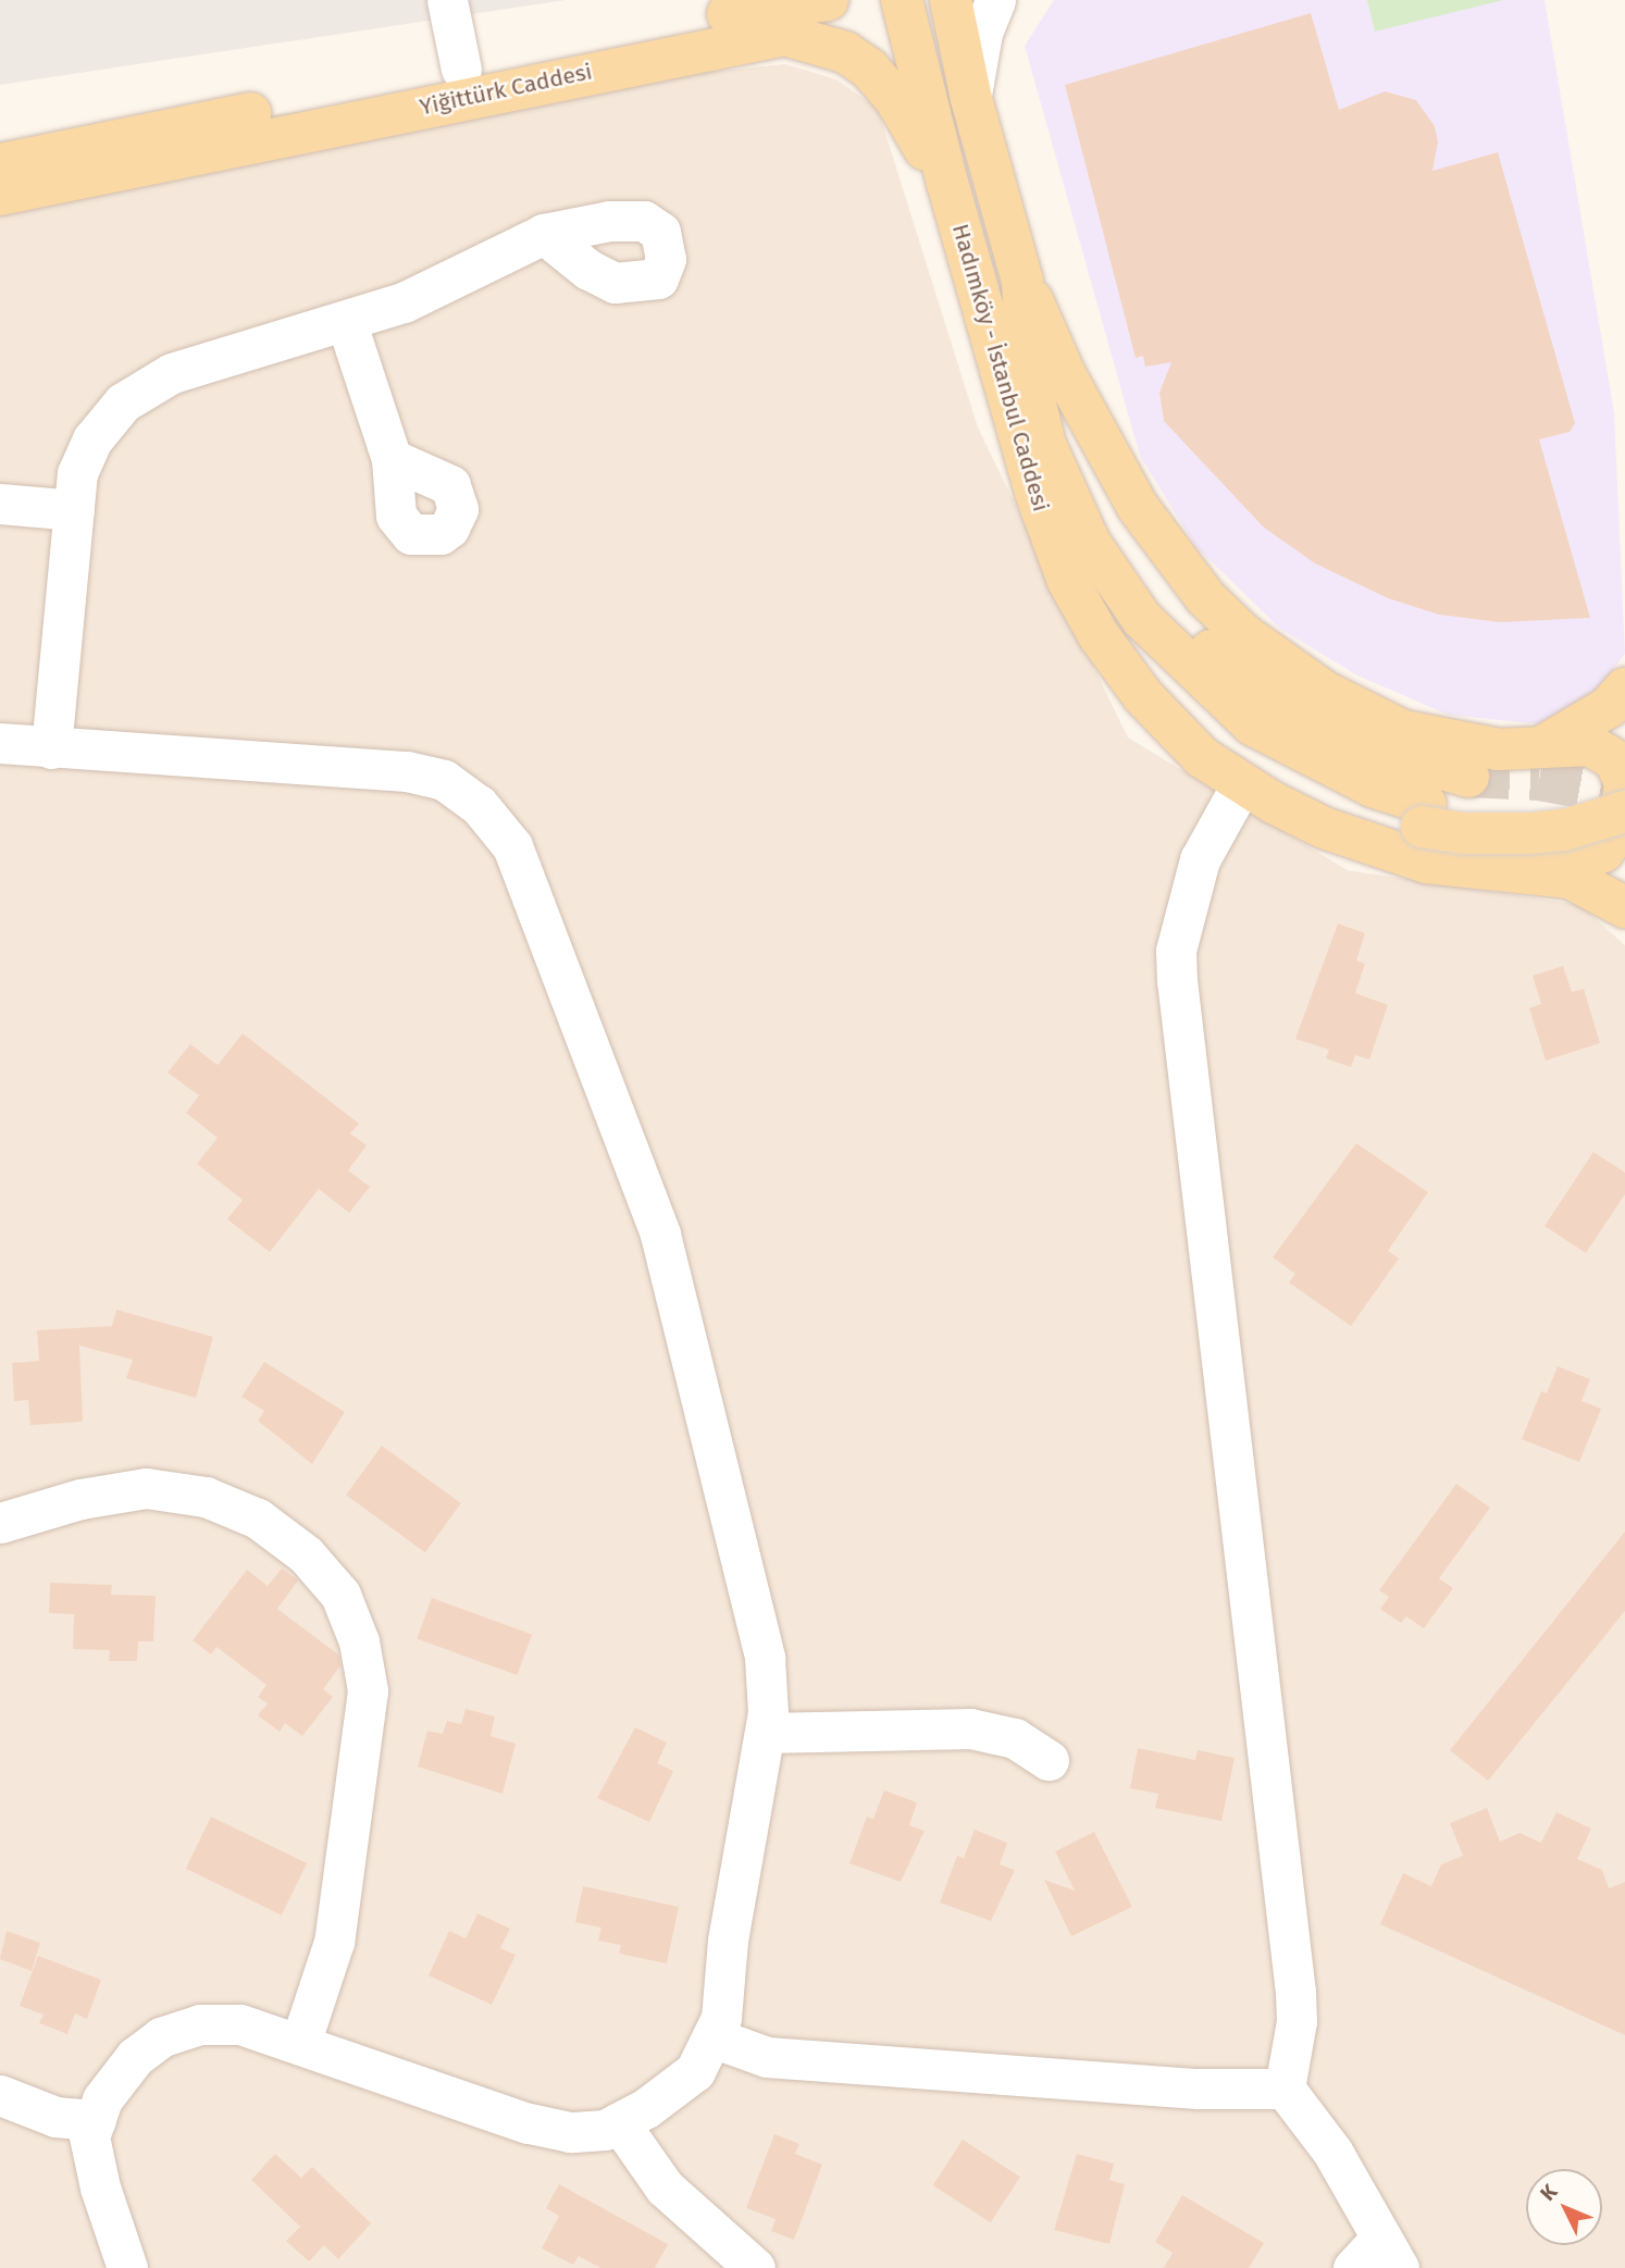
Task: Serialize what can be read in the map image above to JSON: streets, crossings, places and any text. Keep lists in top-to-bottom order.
{
  "streets": {
    "main road": ["Yiğittürk Caddesi", "Hadımköy - İstanbul Caddesi"]
  },
  "crossings": [
    ["Yiğittürk Caddesi", "Hadımköy - İstanbul Caddesi"]
  ],
  "north": "top left"
}
